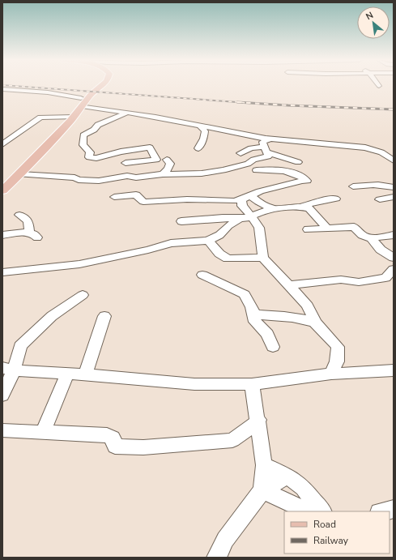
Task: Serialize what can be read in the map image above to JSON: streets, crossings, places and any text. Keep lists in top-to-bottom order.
{
  "legend": ["Road", "Railway"],
  "north": "top left"
}
